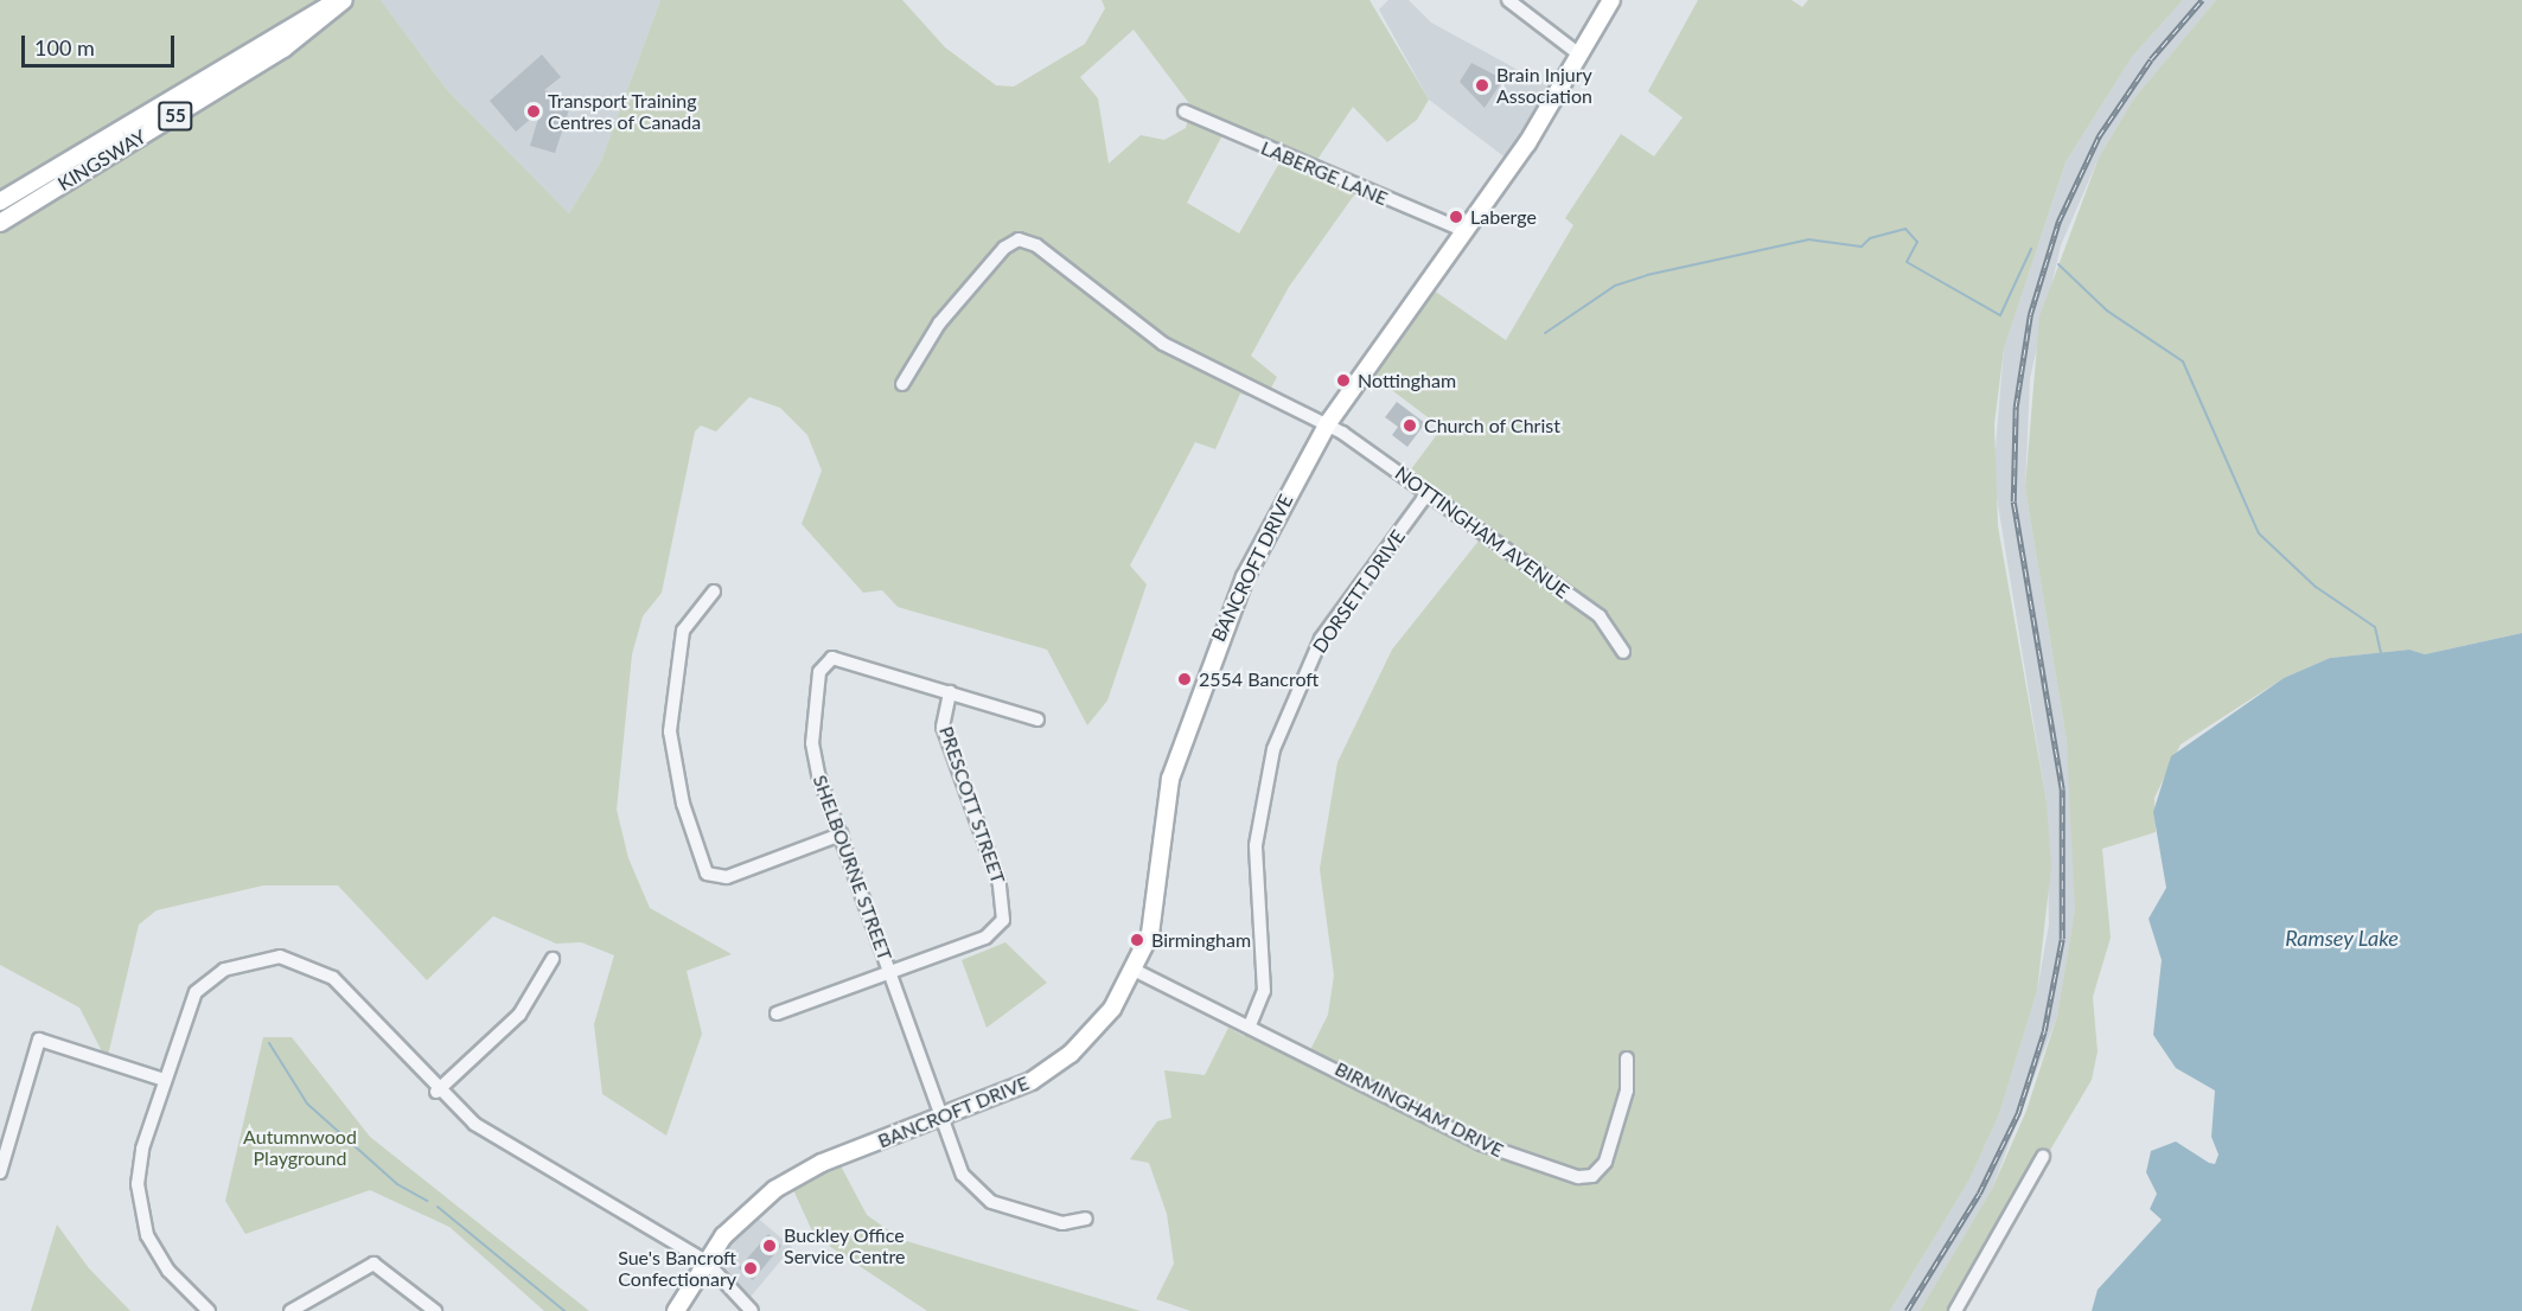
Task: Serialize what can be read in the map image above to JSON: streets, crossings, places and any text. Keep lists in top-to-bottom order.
{
  "streets": {
    "main road": ["55", "KINGSWAY", "BANCROFT DRIVE"],
    "street": [
      "LABERGE LANE",
      "NOTTINGHAM AVENUE",
      "DORSETT DRIVE",
      "PRESCOTT STREET",
      "SHELBOURNE STREET",
      "BIRMINGHAM DRIVE"
    ]
  },
  "crossings": [
    ["LABERGE LANE", "BANCROFT DRIVE"],
    ["NOTTINGHAM AVENUE", "BANCROFT DRIVE"],
    ["NOTTINGHAM AVENUE", "DORSETT DRIVE"],
    ["BANCROFT DRIVE", "SHELBOURNE STREET"],
    ["BANCROFT DRIVE", "BIRMINGHAM DRIVE"],
    ["DORSETT DRIVE", "BIRMINGHAM DRIVE"],
    ["PRESCOTT STREET", "SHELBOURNE STREET"]
  ],
  "water": ["Ramsey Lake"],
  "parks": ["Autumnwood Playground"],
  "places": [
    "Brain Injury Association",
    "Transport Training Centres of Canada",
    "Laberge",
    "Nottingham",
    "Church of Christ",
    "2554 Bancroft",
    "Birmingham",
    "Buckley Office Service Centre",
    "Sue's Bancroft Confectionary"
  ],
  "scale_bar": "100 m"
}
